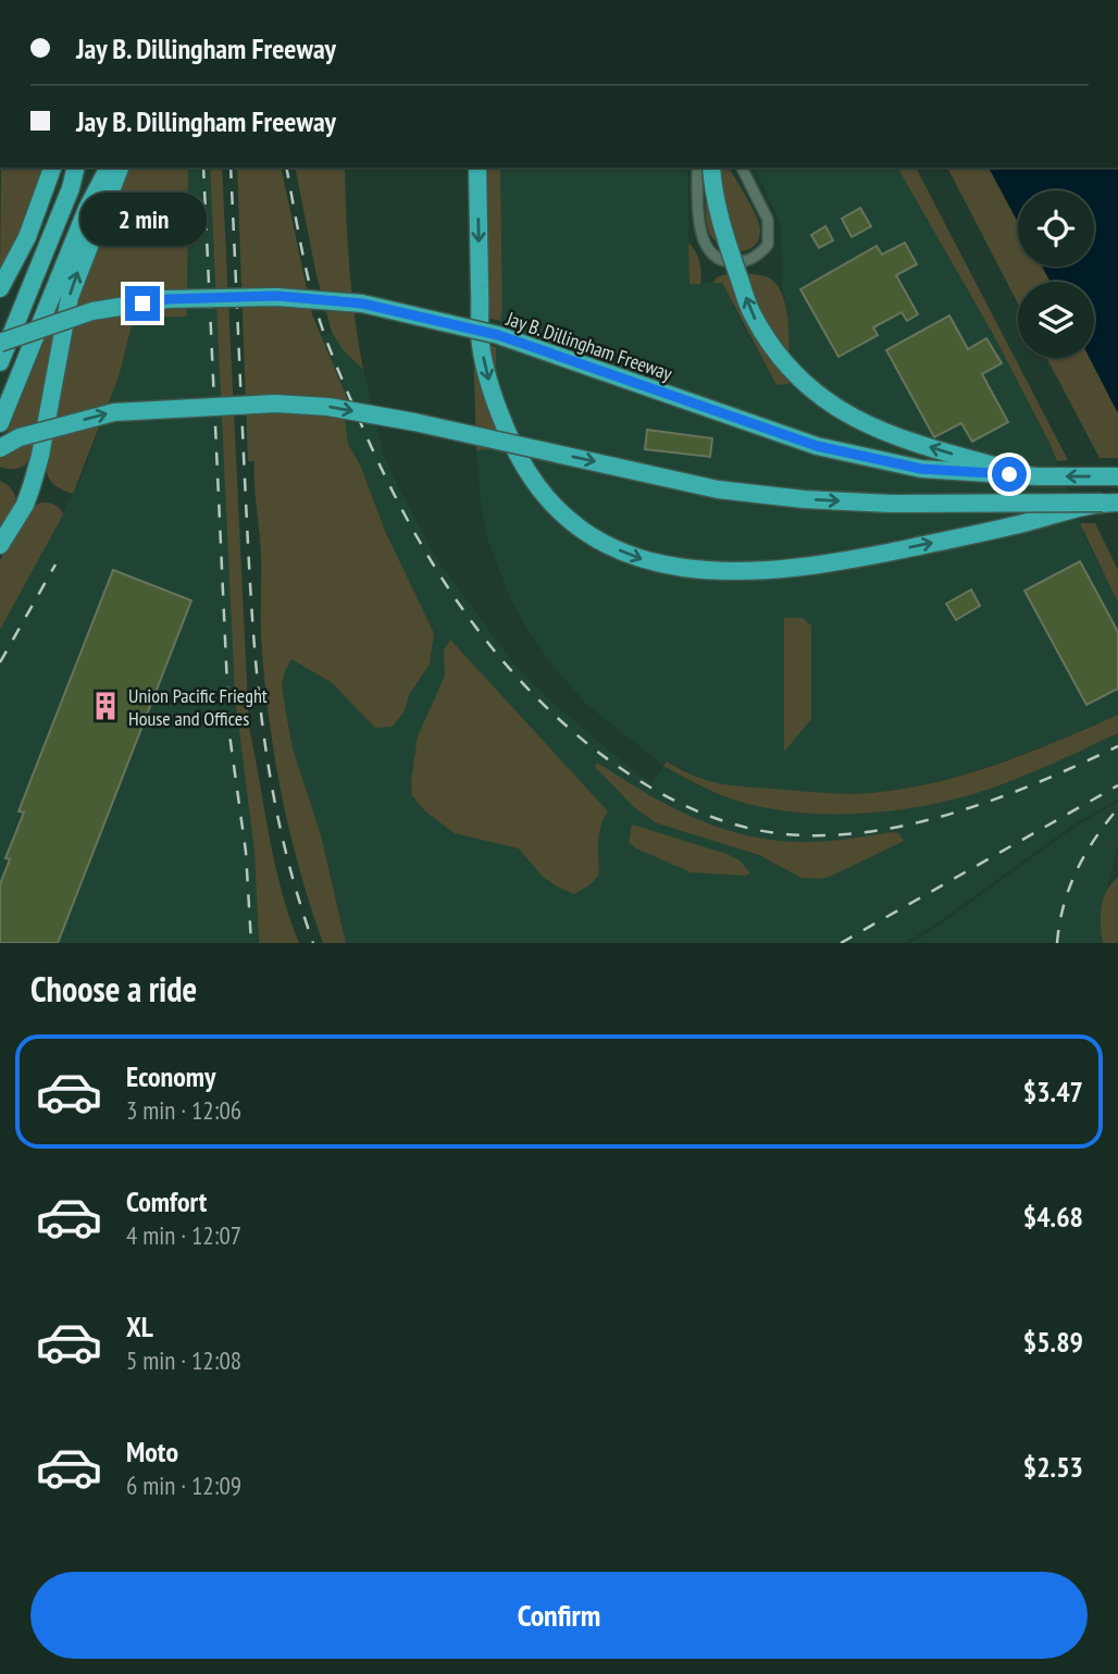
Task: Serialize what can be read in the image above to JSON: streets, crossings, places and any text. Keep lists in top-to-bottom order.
{
  "streets": {
    "highway": ["Jay B. Dillingham Freeway"]
  },
  "places": {
    "building": ["Union Pacific Frieght House and Offices"]
  },
  "page": {
    "banner": ["Jay B. Dillingham Freeway", "Jay B. Dillingham Freeway"],
    "bubble": "2 min",
    "heading": "Choose a ride",
    "list": [
      {
        "name": "Economy",
        "note": "3 min · 12:06",
        "value": "$3.47"
      },
      {
        "name": "Comfort",
        "note": "4 min · 12:07",
        "value": "$4.68"
      },
      {
        "name": "XL",
        "note": "5 min · 12:08",
        "value": "$5.89"
      },
      {
        "name": "Moto",
        "note": "6 min · 12:09",
        "value": "$2.53"
      }
    ],
    "buttons": "Confirm"
  }
}
